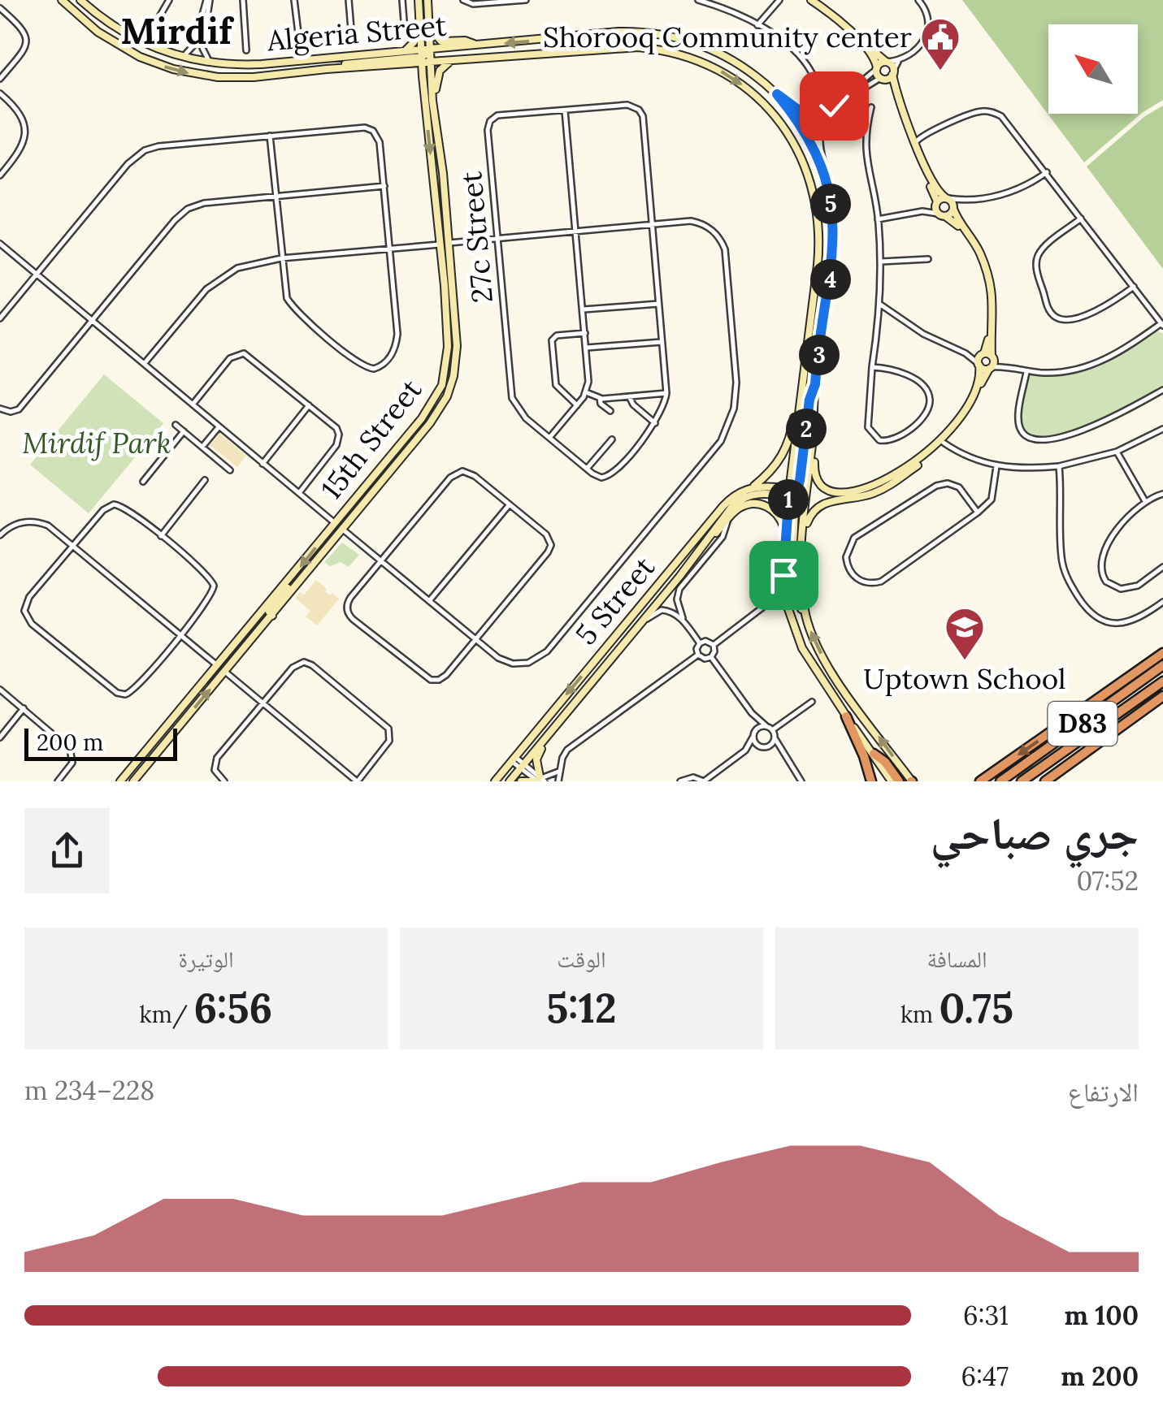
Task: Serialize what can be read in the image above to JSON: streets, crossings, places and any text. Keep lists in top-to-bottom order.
{
  "streets": {
    "highway": ["D83"],
    "street": [
      "Algeria Street",
      "27c Street",
      "15th Street",
      "5 Street"
    ]
  },
  "crossings": [
    ["Algeria Street", "15th Street"],
    ["Algeria Street", "5 Street"]
  ],
  "districts": ["Mirdif"],
  "parks": ["Mirdif Park"],
  "places": {
    "public building": ["Shorooq Community center"],
    "school or university": ["Uptown School"]
  },
  "scale_bar": "200 m",
  "north": "top left",
  "page": {
    "pins": [
      "5",
      "4",
      "3",
      "2",
      "1"
    ],
    "scale": "200 m",
    "heading": ["جري صباحي", "07:52"],
    "stats": [
      ["المسافة", "0.75 km"],
      ["الوقت", "5:12"],
      ["الوتيرة", "6:56 /km"]
    ],
    "chart": ["الارتفاع", "228–234 m"],
    "list": [
      {
        "name": "100 m",
        "note": "6:31"
      },
      {
        "name": "200 m",
        "note": "6:47"
      }
    ]
  }
}
